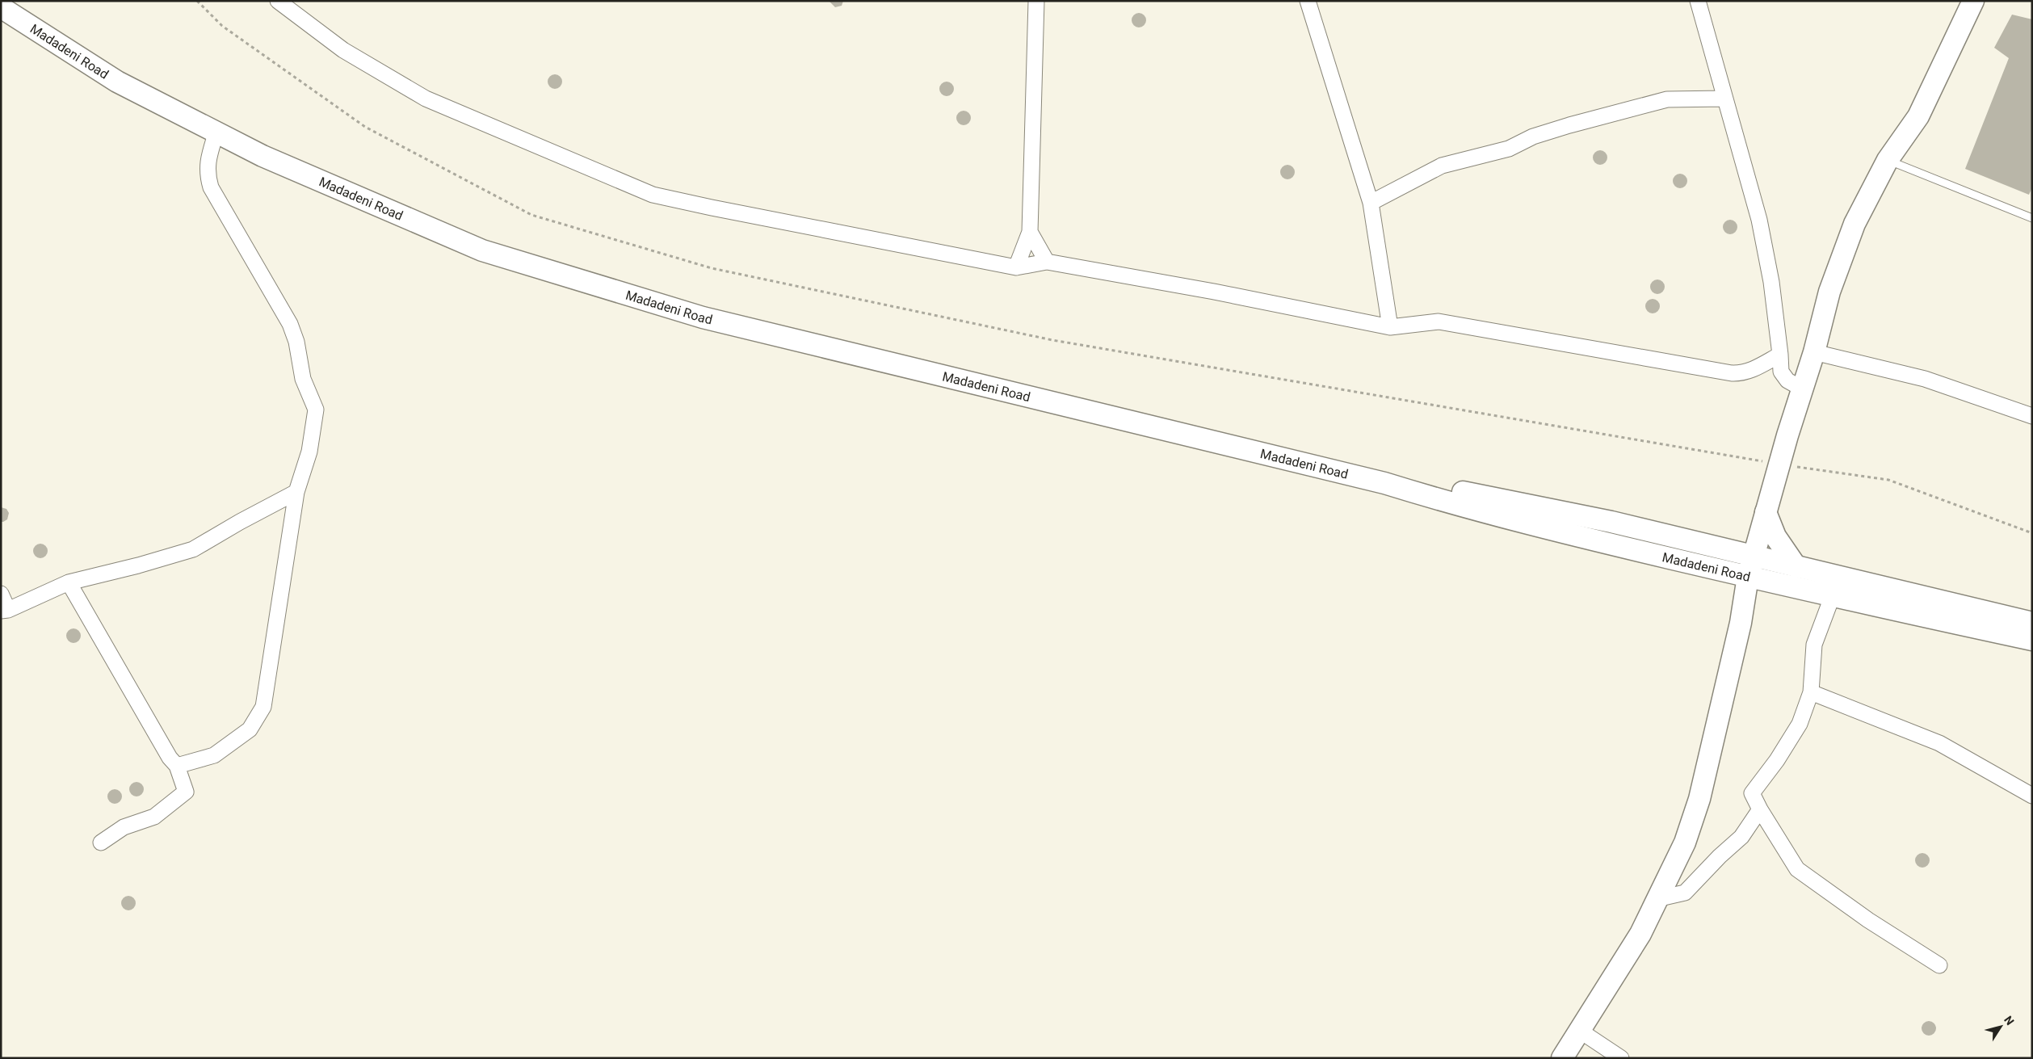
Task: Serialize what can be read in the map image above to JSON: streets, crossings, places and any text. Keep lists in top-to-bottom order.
{
  "streets": {
    "street": ["Madadeni Road"]
  },
  "north": "top right"
}
